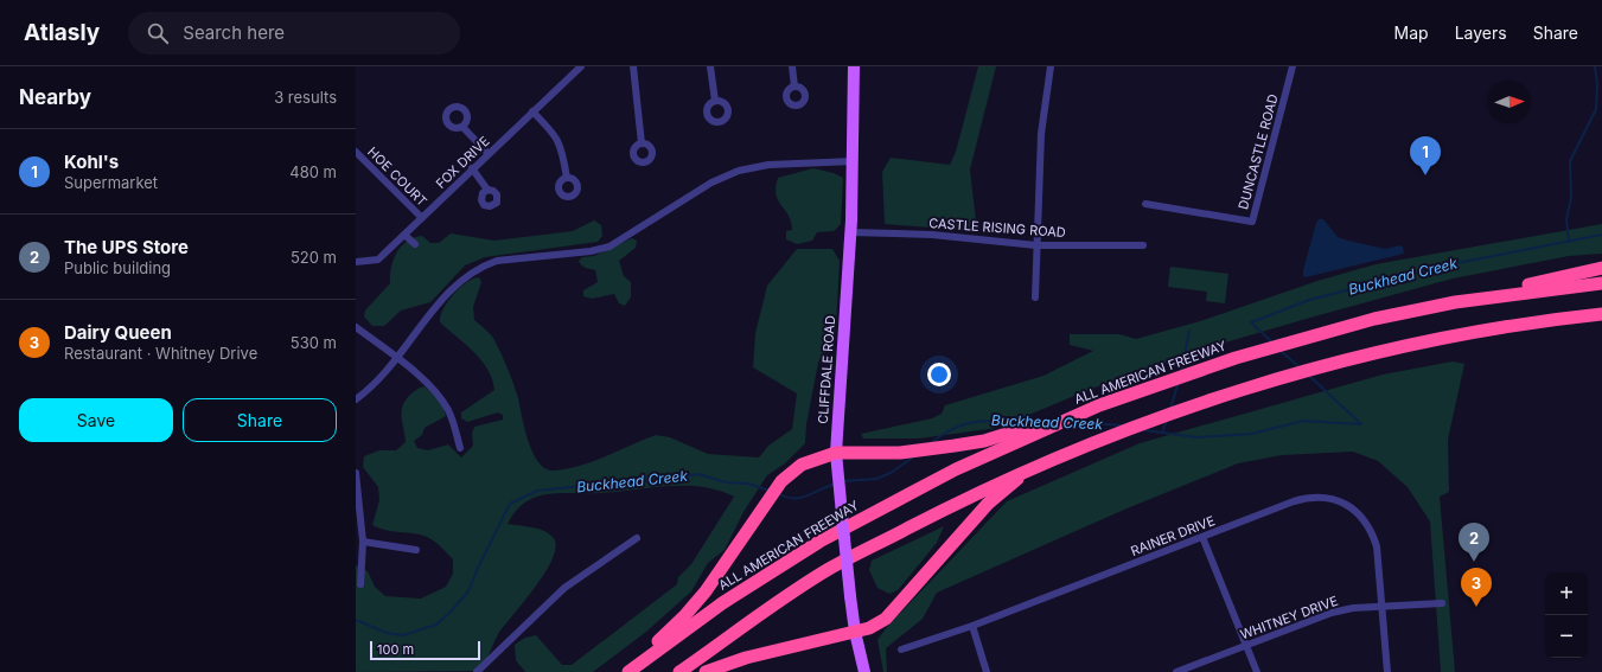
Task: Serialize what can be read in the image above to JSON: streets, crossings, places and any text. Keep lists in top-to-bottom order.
{
  "streets": {
    "highway": ["ALL AMERICAN FREEWAY"],
    "main road": ["CLIFFDALE ROAD"],
    "street": [
      "DUNCASTLE ROAD",
      "FOX DRIVE",
      "HOE COURT",
      "CASTLE RISING ROAD",
      "RAINER DRIVE",
      "WHITNEY DRIVE"
    ]
  },
  "crossings": [
    ["FOX DRIVE", "HOE COURT"],
    ["CASTLE RISING ROAD", "CLIFFDALE ROAD"],
    ["RAINER DRIVE", "WHITNEY DRIVE"]
  ],
  "water": ["Buckhead Creek"],
  "scale_bar": "100 m",
  "north": "right",
  "page": {
    "header": "Atlasly",
    "search": "Search here",
    "nav": ["Map", "Layers", "Share"],
    "heading": ["Nearby", "3 results"],
    "list": [
      {
        "mark": "1",
        "name": "Kohl's",
        "note": "Supermarket",
        "value": "480 m"
      },
      {
        "mark": "2",
        "name": "The UPS Store",
        "note": "Public building",
        "value": "520 m"
      },
      {
        "mark": "3",
        "name": "Dairy Queen",
        "note": "Restaurant · Whitney Drive",
        "value": "530 m"
      }
    ],
    "pins": ["1", "2", "3"],
    "buttons": ["Save", "Share"],
    "map_buttons": ["+", "−"],
    "scale": "100 m"
  }
}
